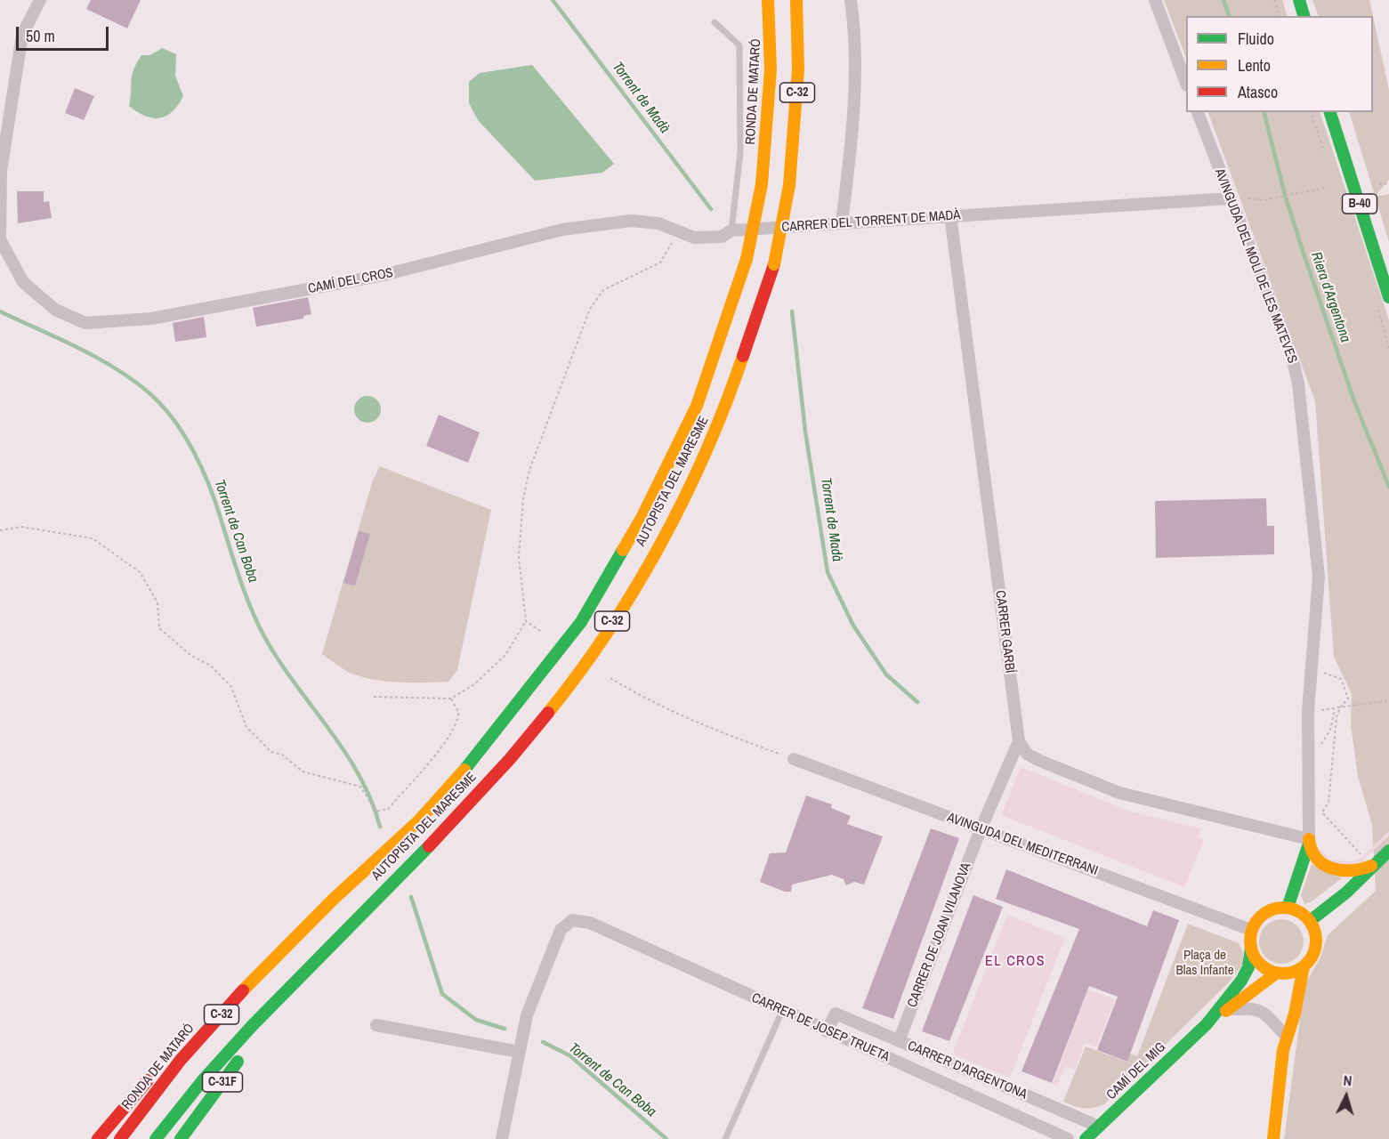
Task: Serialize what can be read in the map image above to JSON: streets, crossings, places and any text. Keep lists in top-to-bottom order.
{
  "streets": {
    "main road": [
      "RONDA DE MATARÓ",
      "C-32",
      "B-40",
      "AUTOPISTA DEL MARESME",
      "CAMÍ DEL MIG",
      "C-31F"
    ],
    "street": [
      "CARRER DEL TORRENT DE MADÀ",
      "AVINGUDA DEL MOLÍ DE LES MATEVES",
      "CAMÍ DEL CROS",
      "CARRER GARBÍ",
      "AVINGUDA DEL MEDITERRANI",
      "CARRER DE JOAN VILANOVA",
      "CARRER DE JOSEP TRUETA",
      "CARRER D'ARGENTONA"
    ]
  },
  "crossings": [
    ["RONDA DE MATARÓ", "AUTOPISTA DEL MARESME"],
    ["C-32", "AUTOPISTA DEL MARESME"],
    ["C-32", "C-31F"],
    ["CARRER DEL TORRENT DE MADÀ", "AVINGUDA DEL MOLÍ DE LES MATEVES"],
    ["CARRER DEL TORRENT DE MADÀ", "CAMÍ DEL CROS"],
    ["CARRER DEL TORRENT DE MADÀ", "CARRER GARBÍ"],
    ["AUTOPISTA DEL MARESME", "C-31F"],
    ["CARRER GARBÍ", "CARRER DE JOAN VILANOVA"],
    ["AVINGUDA DEL MEDITERRANI", "CARRER DE JOAN VILANOVA"],
    ["AVINGUDA DEL MEDITERRANI", "CAMÍ DEL MIG"],
    ["CARRER DE JOAN VILANOVA", "CARRER D'ARGENTONA"],
    ["CARRER DE JOSEP TRUETA", "CARRER D'ARGENTONA"],
    ["CARRER D'ARGENTONA", "CAMÍ DEL MIG"]
  ],
  "districts": ["EL CROS"],
  "water": ["Torrent de Madà", "Riera d'Argentona", "Torrent de Can Boba"],
  "parks": ["Plaça de Blas Infante"],
  "legend": ["Fluido", "Lento", "Atasco"],
  "scale_bar": "50 m",
  "north": "top"
}
